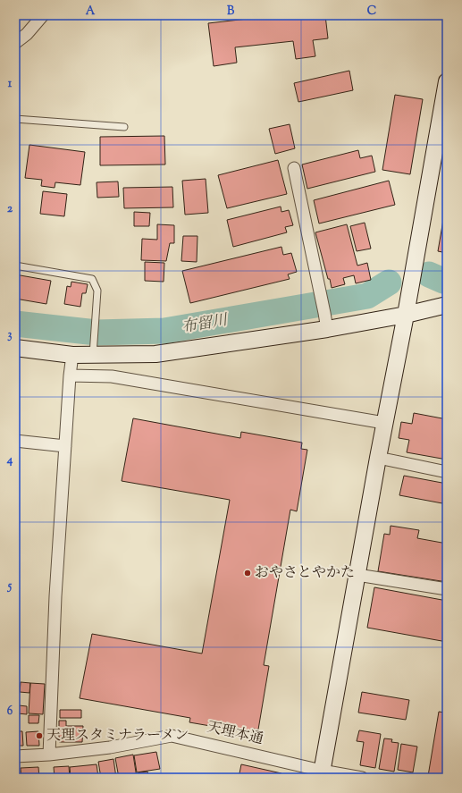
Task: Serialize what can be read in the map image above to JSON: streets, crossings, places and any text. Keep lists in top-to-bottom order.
{
  "streets": {
    "street": ["天理本通"]
  },
  "water": ["布留川"],
  "places": ["おやさとやかた", "天理スタミナラーメン"],
  "grid": {
    "columns": ["A", "B", "C"],
    "rows": [
      "1",
      "2",
      "3",
      "4",
      "5",
      "6"
    ]
  }
}
